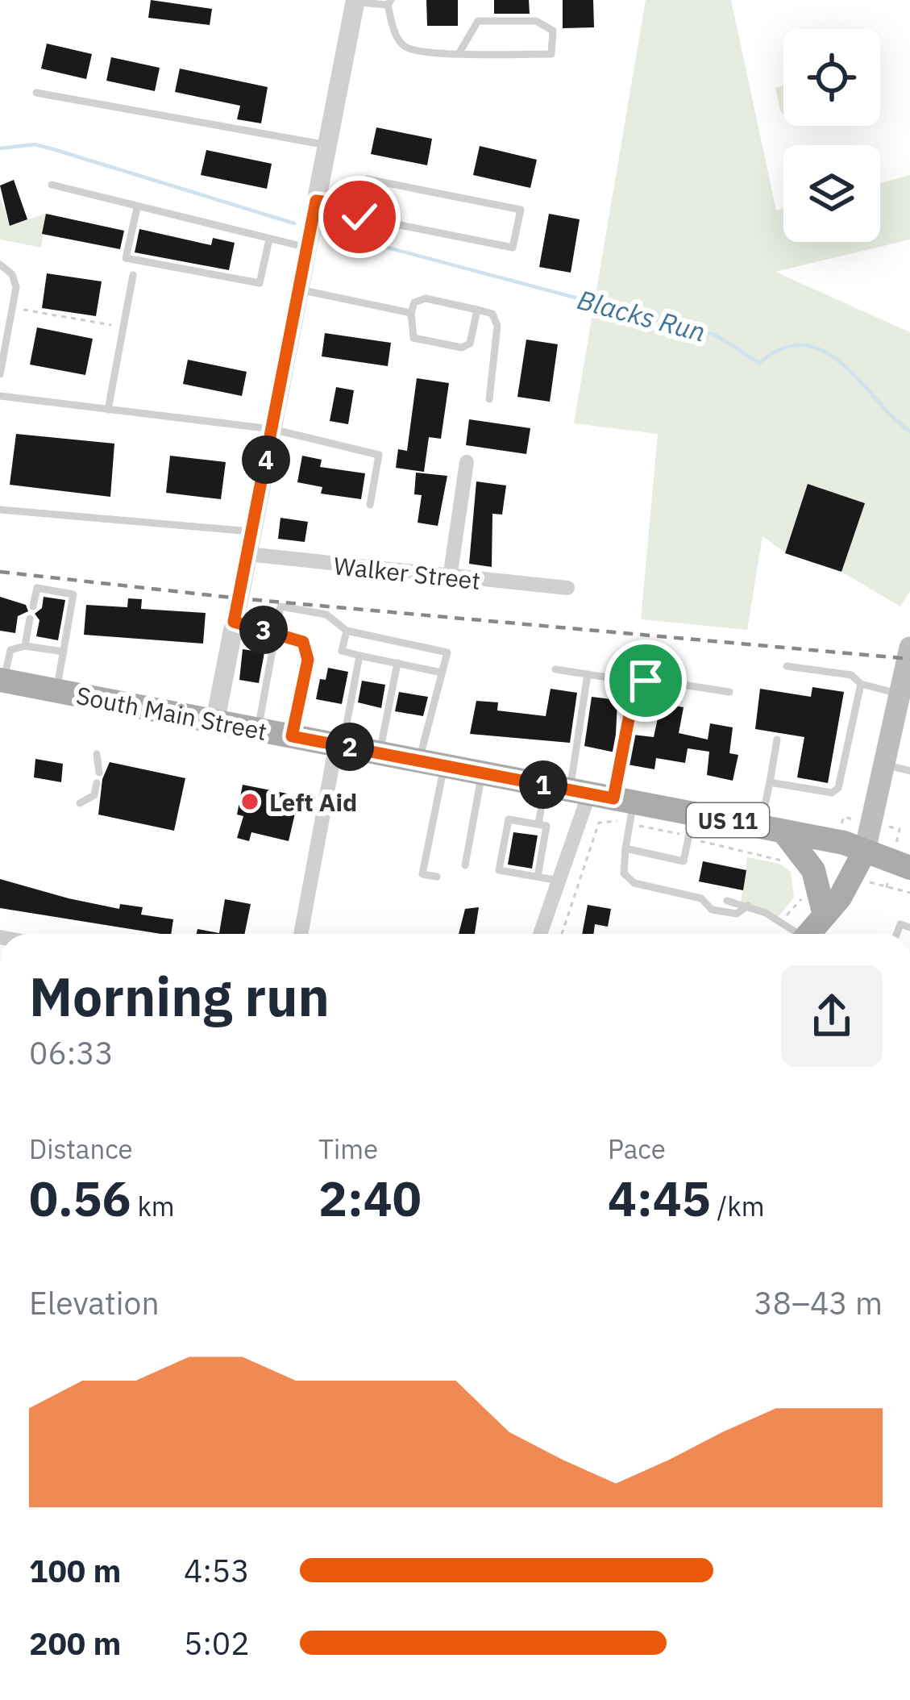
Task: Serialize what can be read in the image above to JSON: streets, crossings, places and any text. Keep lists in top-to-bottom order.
{
  "streets": {
    "main road": ["South Main Street", "US 11"],
    "street": ["Walker Street"]
  },
  "water": ["Blacks Run"],
  "places": ["Left Aid"],
  "page": {
    "pins": [
      "4",
      "3",
      "2",
      "1"
    ],
    "heading": ["Morning run", "06:33"],
    "stats": [
      ["Distance", "0.56 km"],
      ["Time", "2:40"],
      ["Pace", "4:45 /km"]
    ],
    "chart": ["Elevation", "38–43 m"],
    "list": [
      {
        "name": "100 m",
        "note": "4:53"
      },
      {
        "name": "200 m",
        "note": "5:02"
      }
    ]
  }
}
